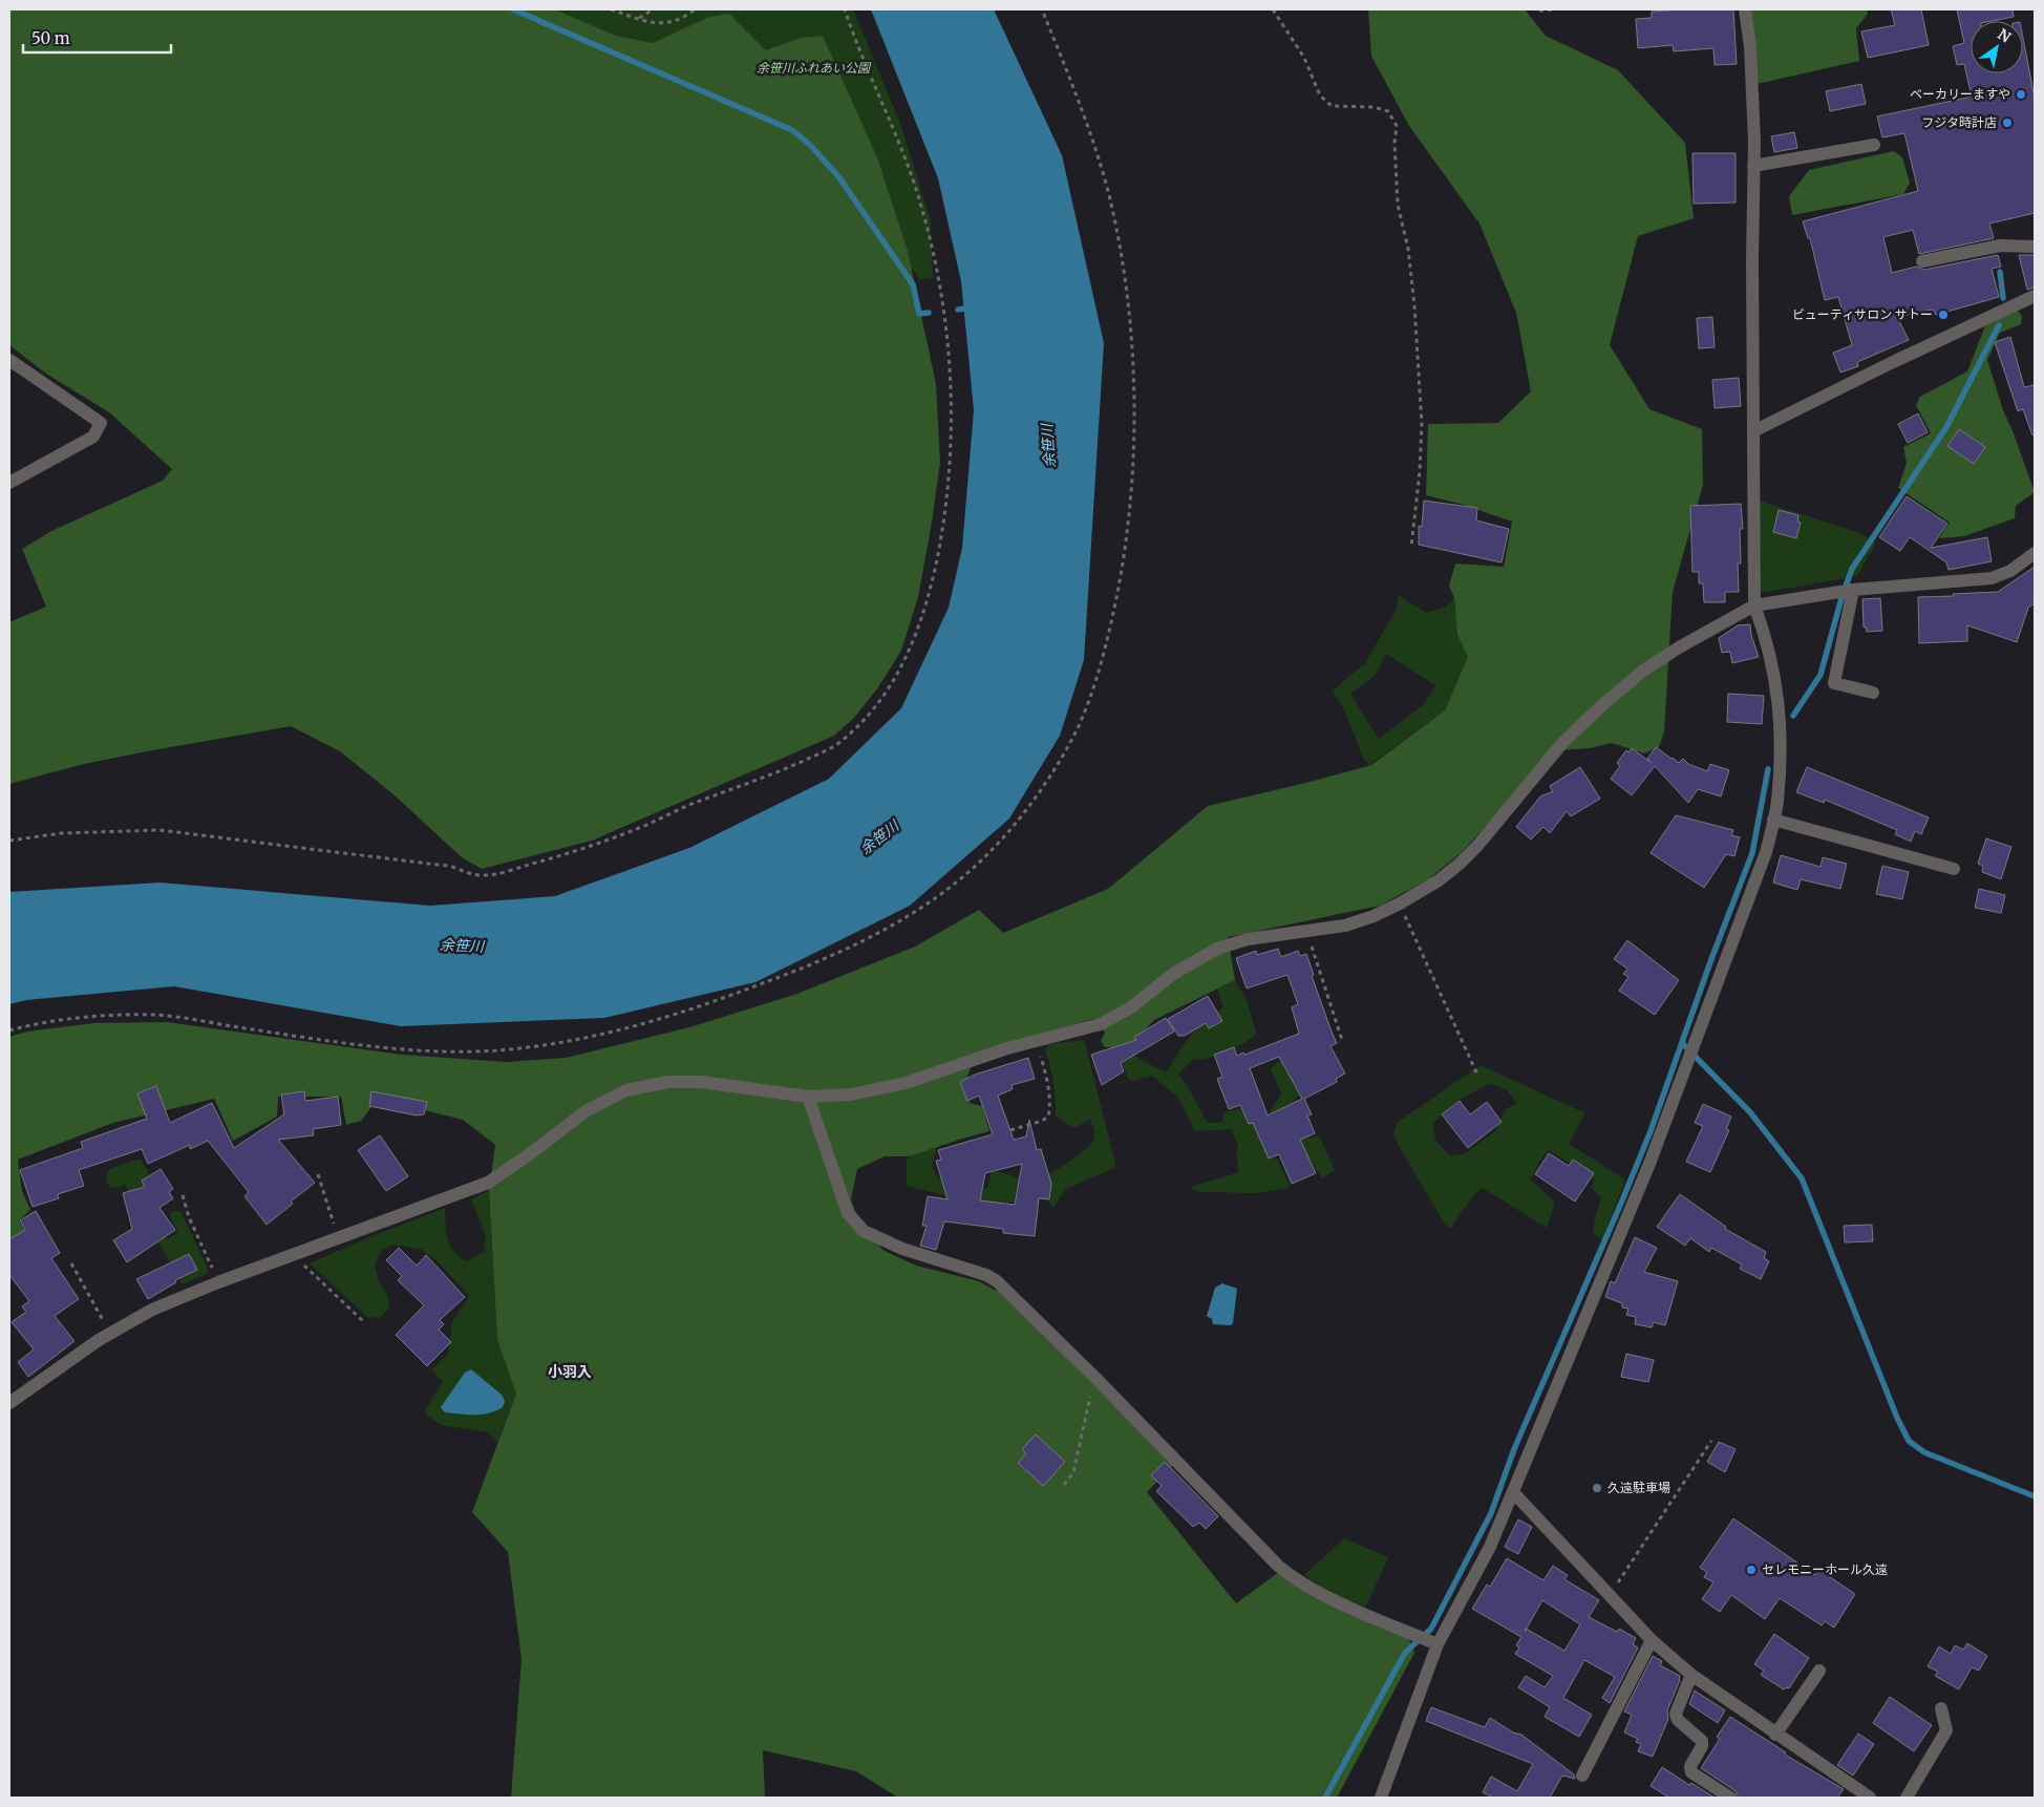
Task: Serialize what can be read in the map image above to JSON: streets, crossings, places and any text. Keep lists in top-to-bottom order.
{
  "districts": ["小羽入"],
  "water": ["余笹川"],
  "parks": ["余笹川ふれあい公園"],
  "places": [
    "ベーカリーますや",
    "フジタ時計店",
    "ビューティサロン サトー",
    "久遠駐車場",
    "セレモニーホール久遠"
  ],
  "scale_bar": "50 m",
  "north": "top right"
}
